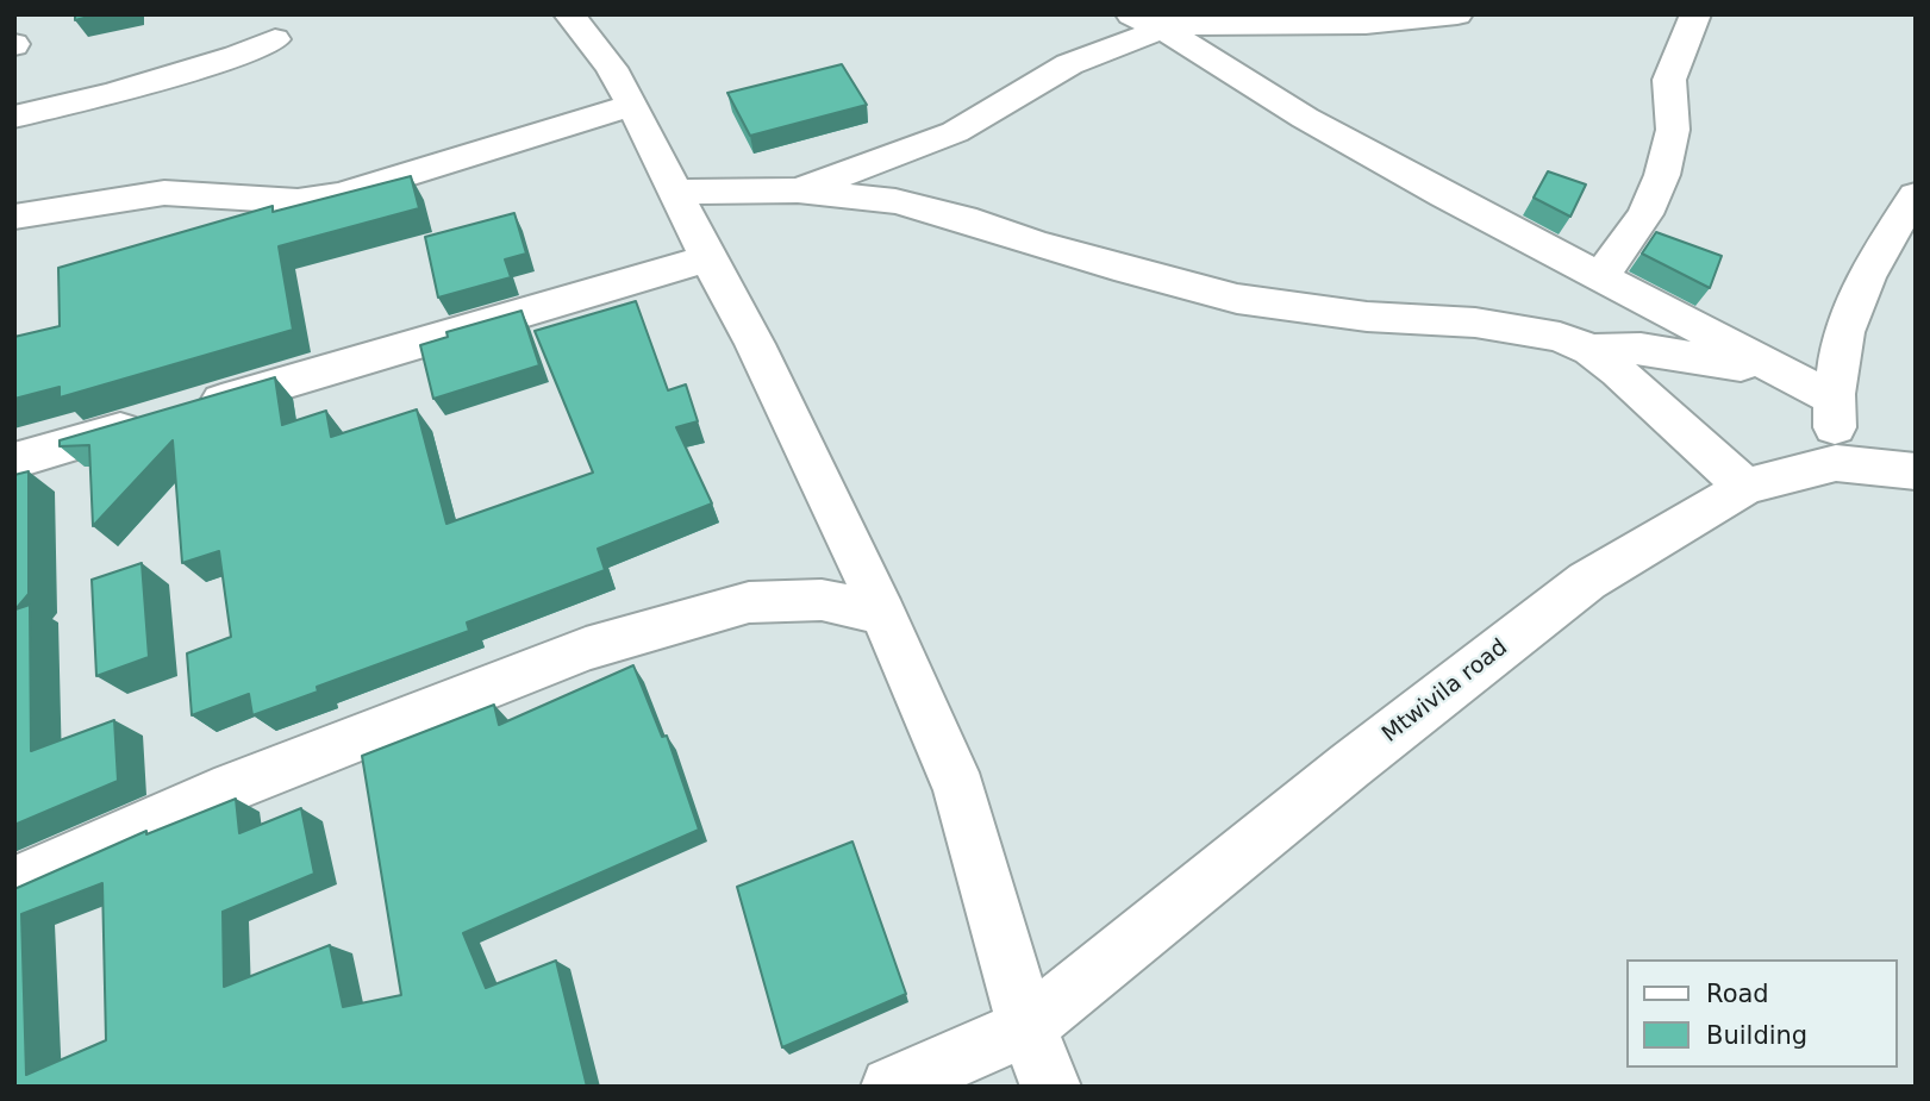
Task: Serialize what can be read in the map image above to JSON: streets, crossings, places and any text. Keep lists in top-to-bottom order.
{
  "streets": {
    "street": ["Mtwivila road"]
  },
  "legend": ["Road", "Building"]
}
